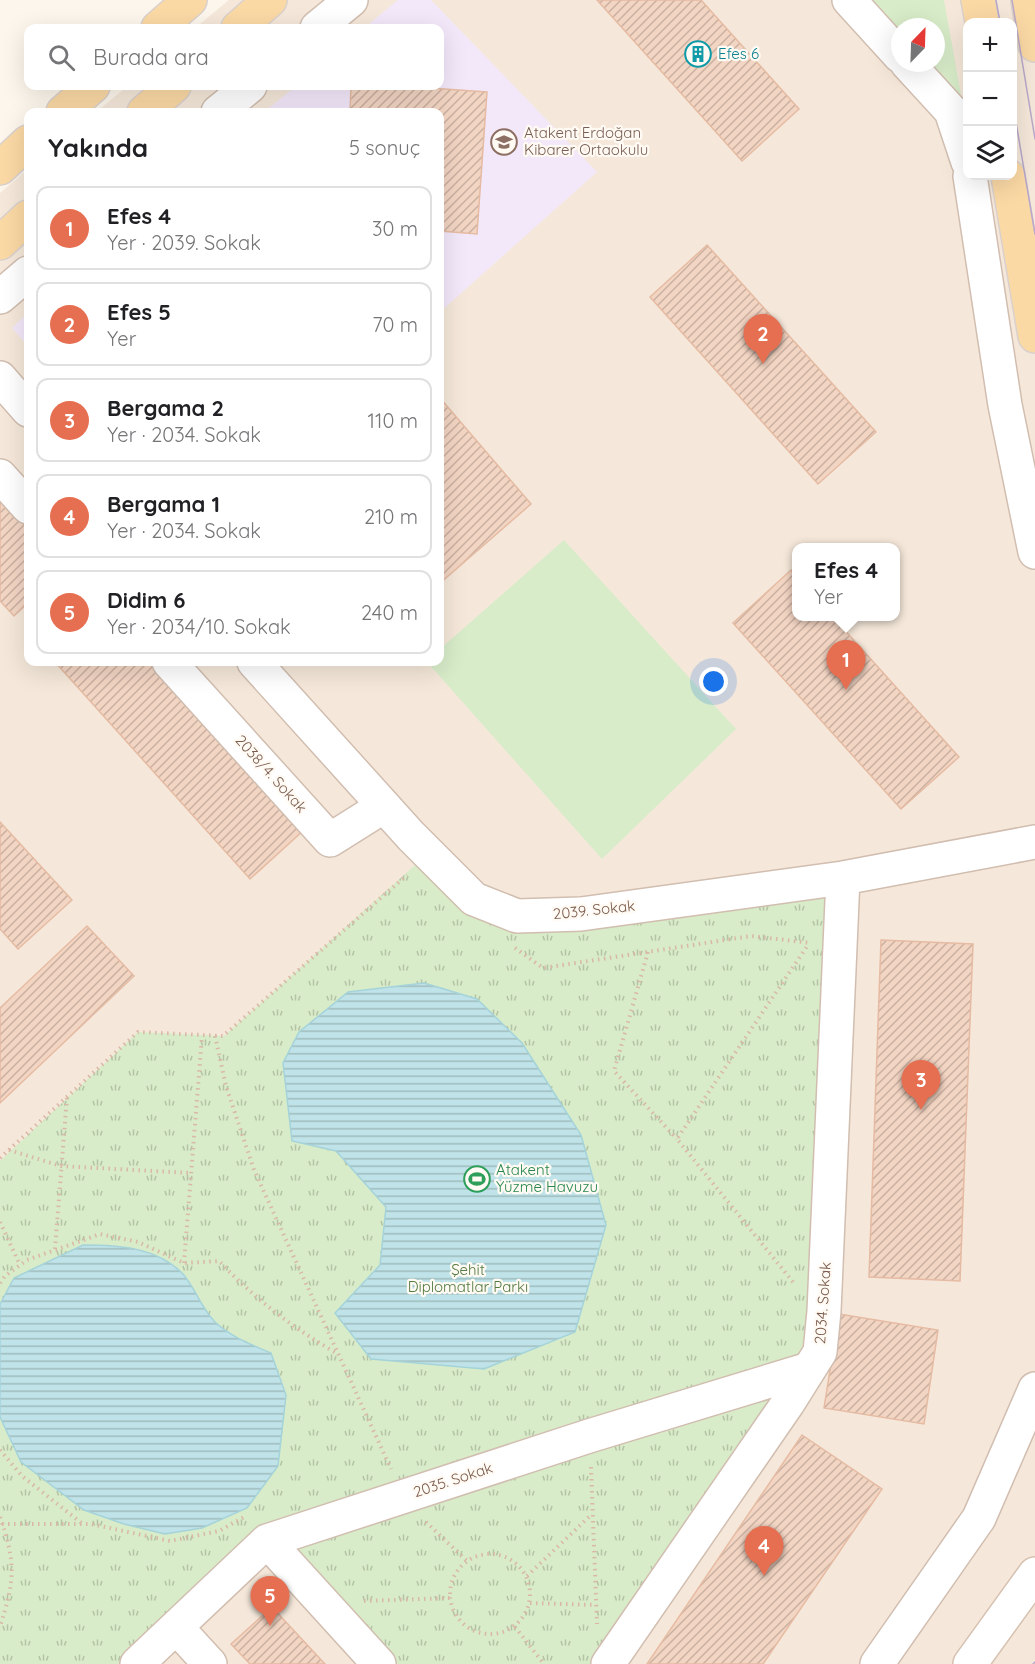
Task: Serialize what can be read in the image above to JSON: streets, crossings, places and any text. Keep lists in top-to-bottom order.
{
  "streets": {
    "street": [
      "2038/4. Sokak",
      "2039. Sokak",
      "2034. Sokak",
      "2035. Sokak"
    ]
  },
  "crossings": [
    ["2038/4. Sokak", "2039. Sokak"],
    ["2039. Sokak", "2034. Sokak"],
    ["2034. Sokak", "2035. Sokak"]
  ],
  "parks": ["Şehit Diplomatlar Parkı"],
  "places": {
    "building": ["Efes 6"],
    "school or university": ["Atakent Erdoğan Kibarer Ortaokulu"],
    "sports": ["Atakent Yüzme Havuzu"]
  },
  "north": "top right",
  "page": {
    "map_buttons": ["+", "−"],
    "search": "Burada ara",
    "heading": ["Yakında", "5 sonuç"],
    "list": [
      {
        "mark": "1",
        "name": "Efes 4",
        "note": "Yer · 2039. Sokak",
        "value": "30 m"
      },
      {
        "mark": "2",
        "name": "Efes 5",
        "note": "Yer",
        "value": "70 m"
      },
      {
        "mark": "3",
        "name": "Bergama 2",
        "note": "Yer · 2034. Sokak",
        "value": "110 m"
      },
      {
        "mark": "4",
        "name": "Bergama 1",
        "note": "Yer · 2034. Sokak",
        "value": "210 m"
      },
      {
        "mark": "5",
        "name": "Didim 6",
        "note": "Yer · 2034/10. Sokak",
        "value": "240 m"
      }
    ],
    "pins": [
      "2",
      "1",
      "3",
      "4",
      "5"
    ],
    "popup": ["Efes 4", "Yer"]
  }
}
